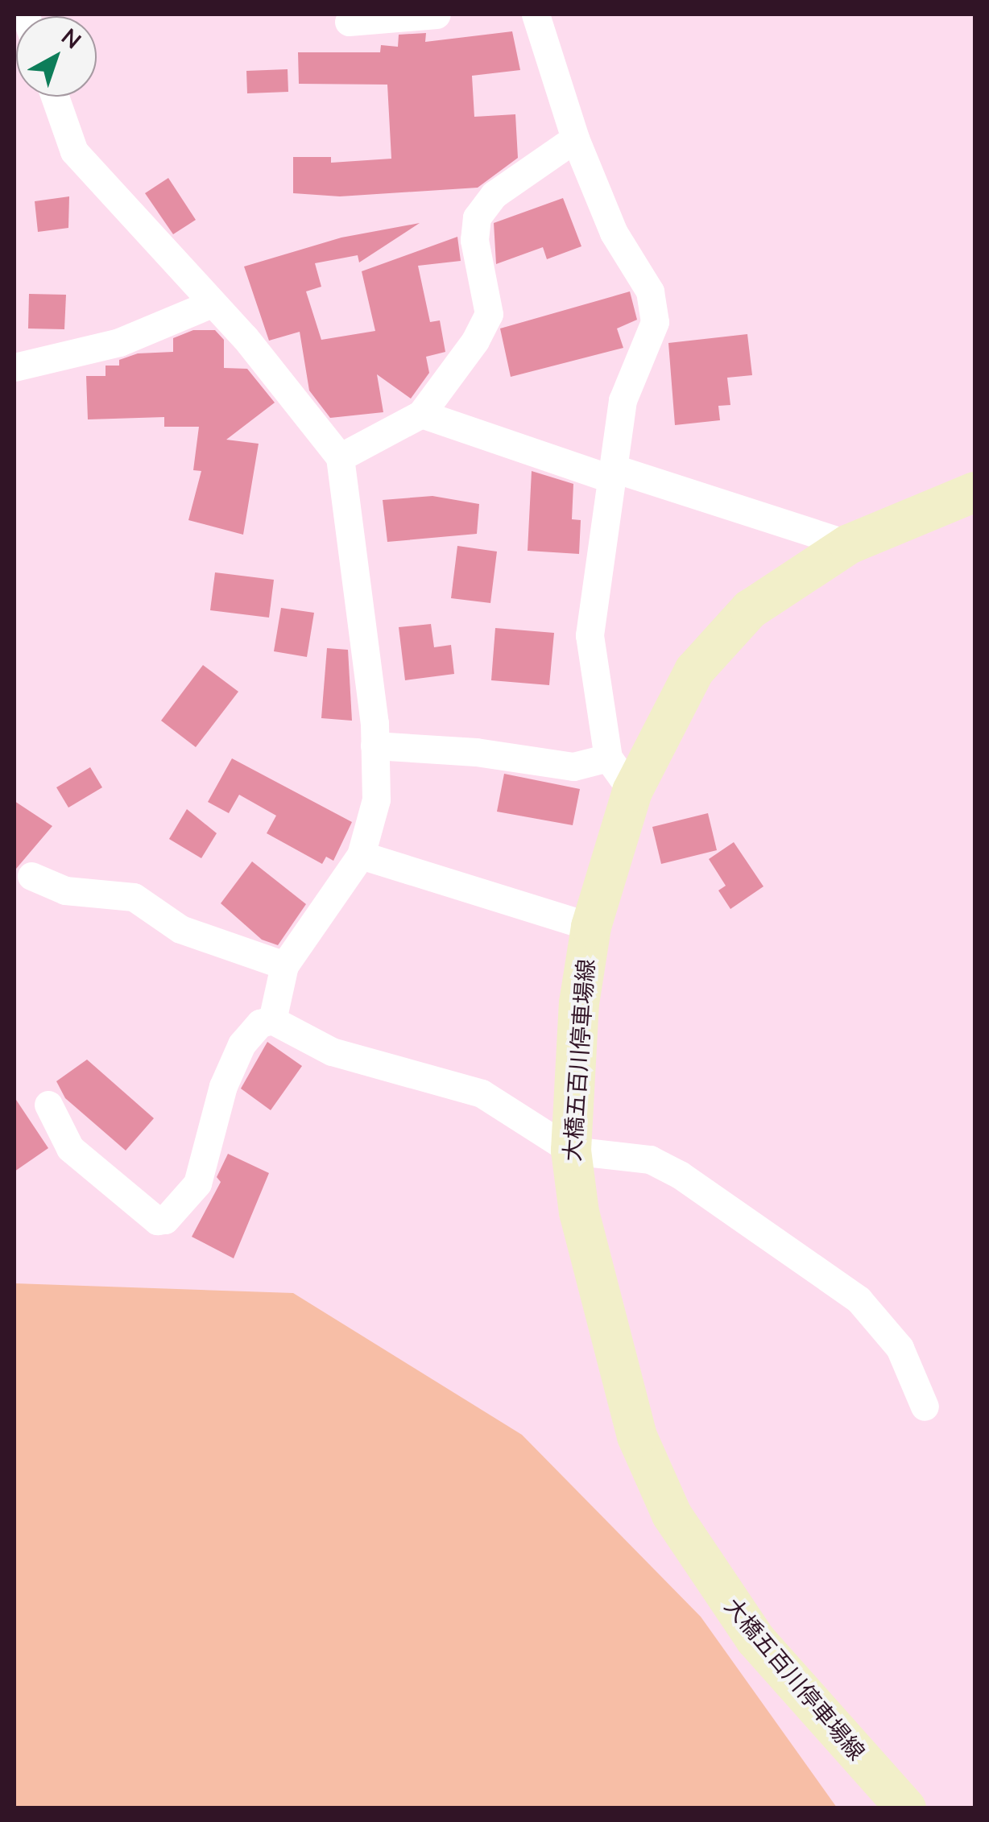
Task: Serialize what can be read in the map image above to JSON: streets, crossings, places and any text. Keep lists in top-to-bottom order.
{
  "streets": {
    "main road": ["大橋五百川停車場線"]
  },
  "north": "top right"
}
